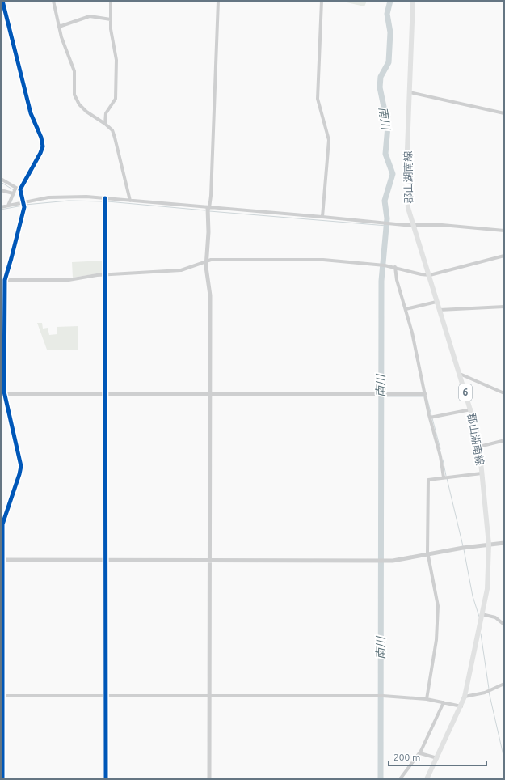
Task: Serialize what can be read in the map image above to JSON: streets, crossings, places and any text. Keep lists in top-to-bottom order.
{
  "streets": {
    "main road": ["郡山湖南線", "6"]
  },
  "water": ["南川"],
  "scale_bar": "200 m"
}
